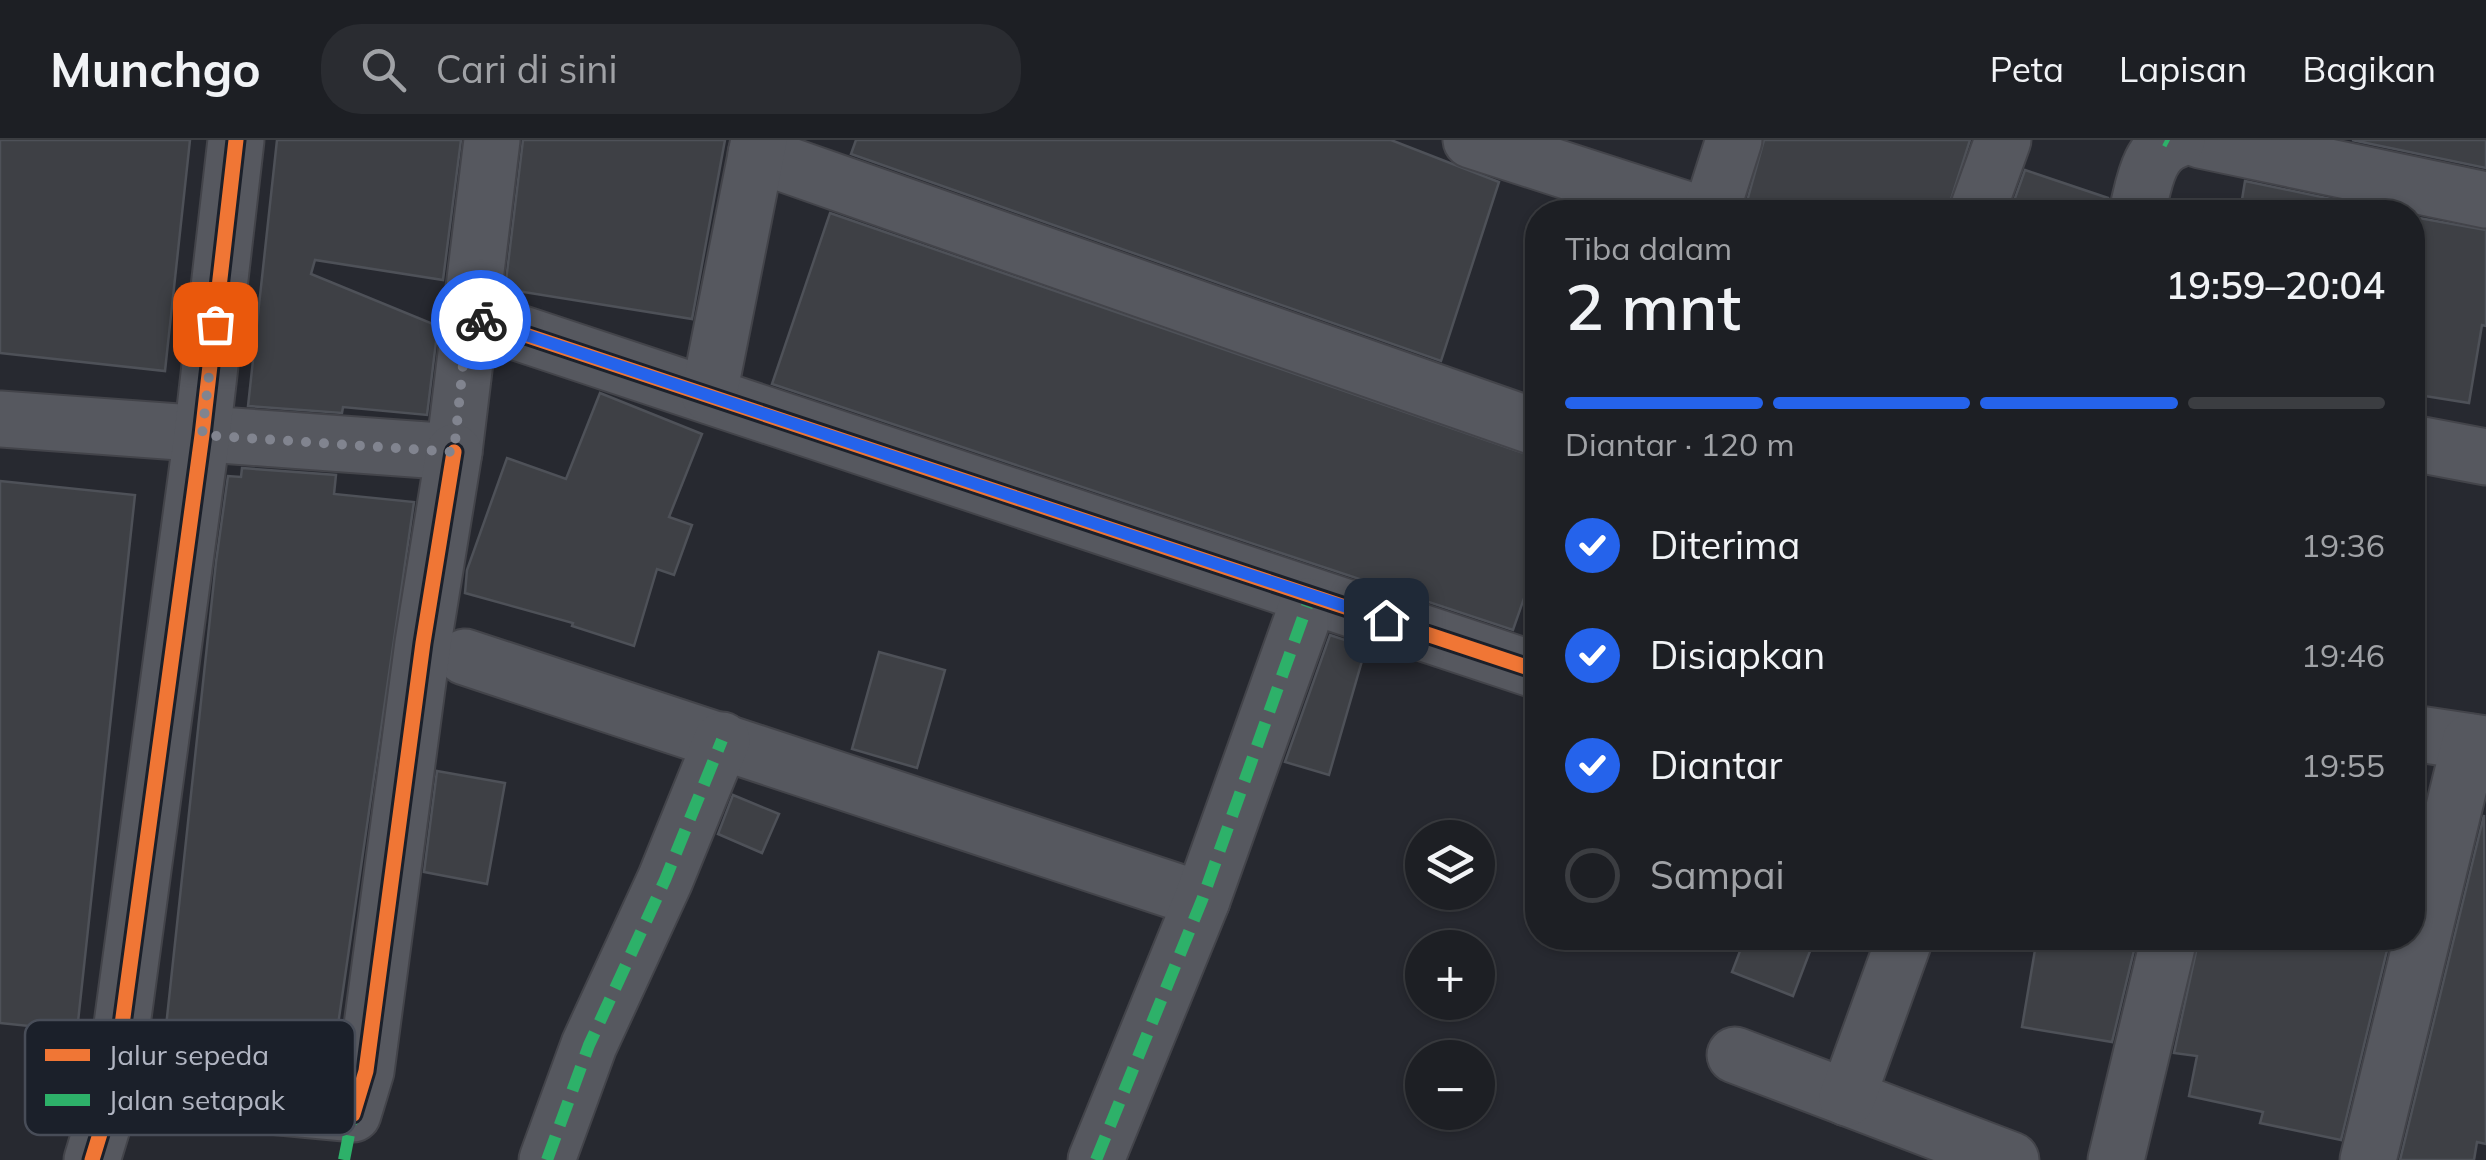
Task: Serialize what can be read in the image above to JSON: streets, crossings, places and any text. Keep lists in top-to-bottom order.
{
  "legend": ["Jalur sepeda", "Jalan setapak"],
  "page": {
    "header": "Munchgo",
    "search": "Cari di sini",
    "nav": ["Peta", "Lapisan", "Bagikan"],
    "heading": ["2 mnt", "Tiba dalam", "19:59–20:04"],
    "bar": "Diantar · 120 m",
    "list": [
      ["Diterima", "19:36"],
      ["Disiapkan", "19:46"],
      ["Diantar", "19:55"],
      "Sampai"
    ],
    "map_buttons": ["+", "−"]
  }
}
